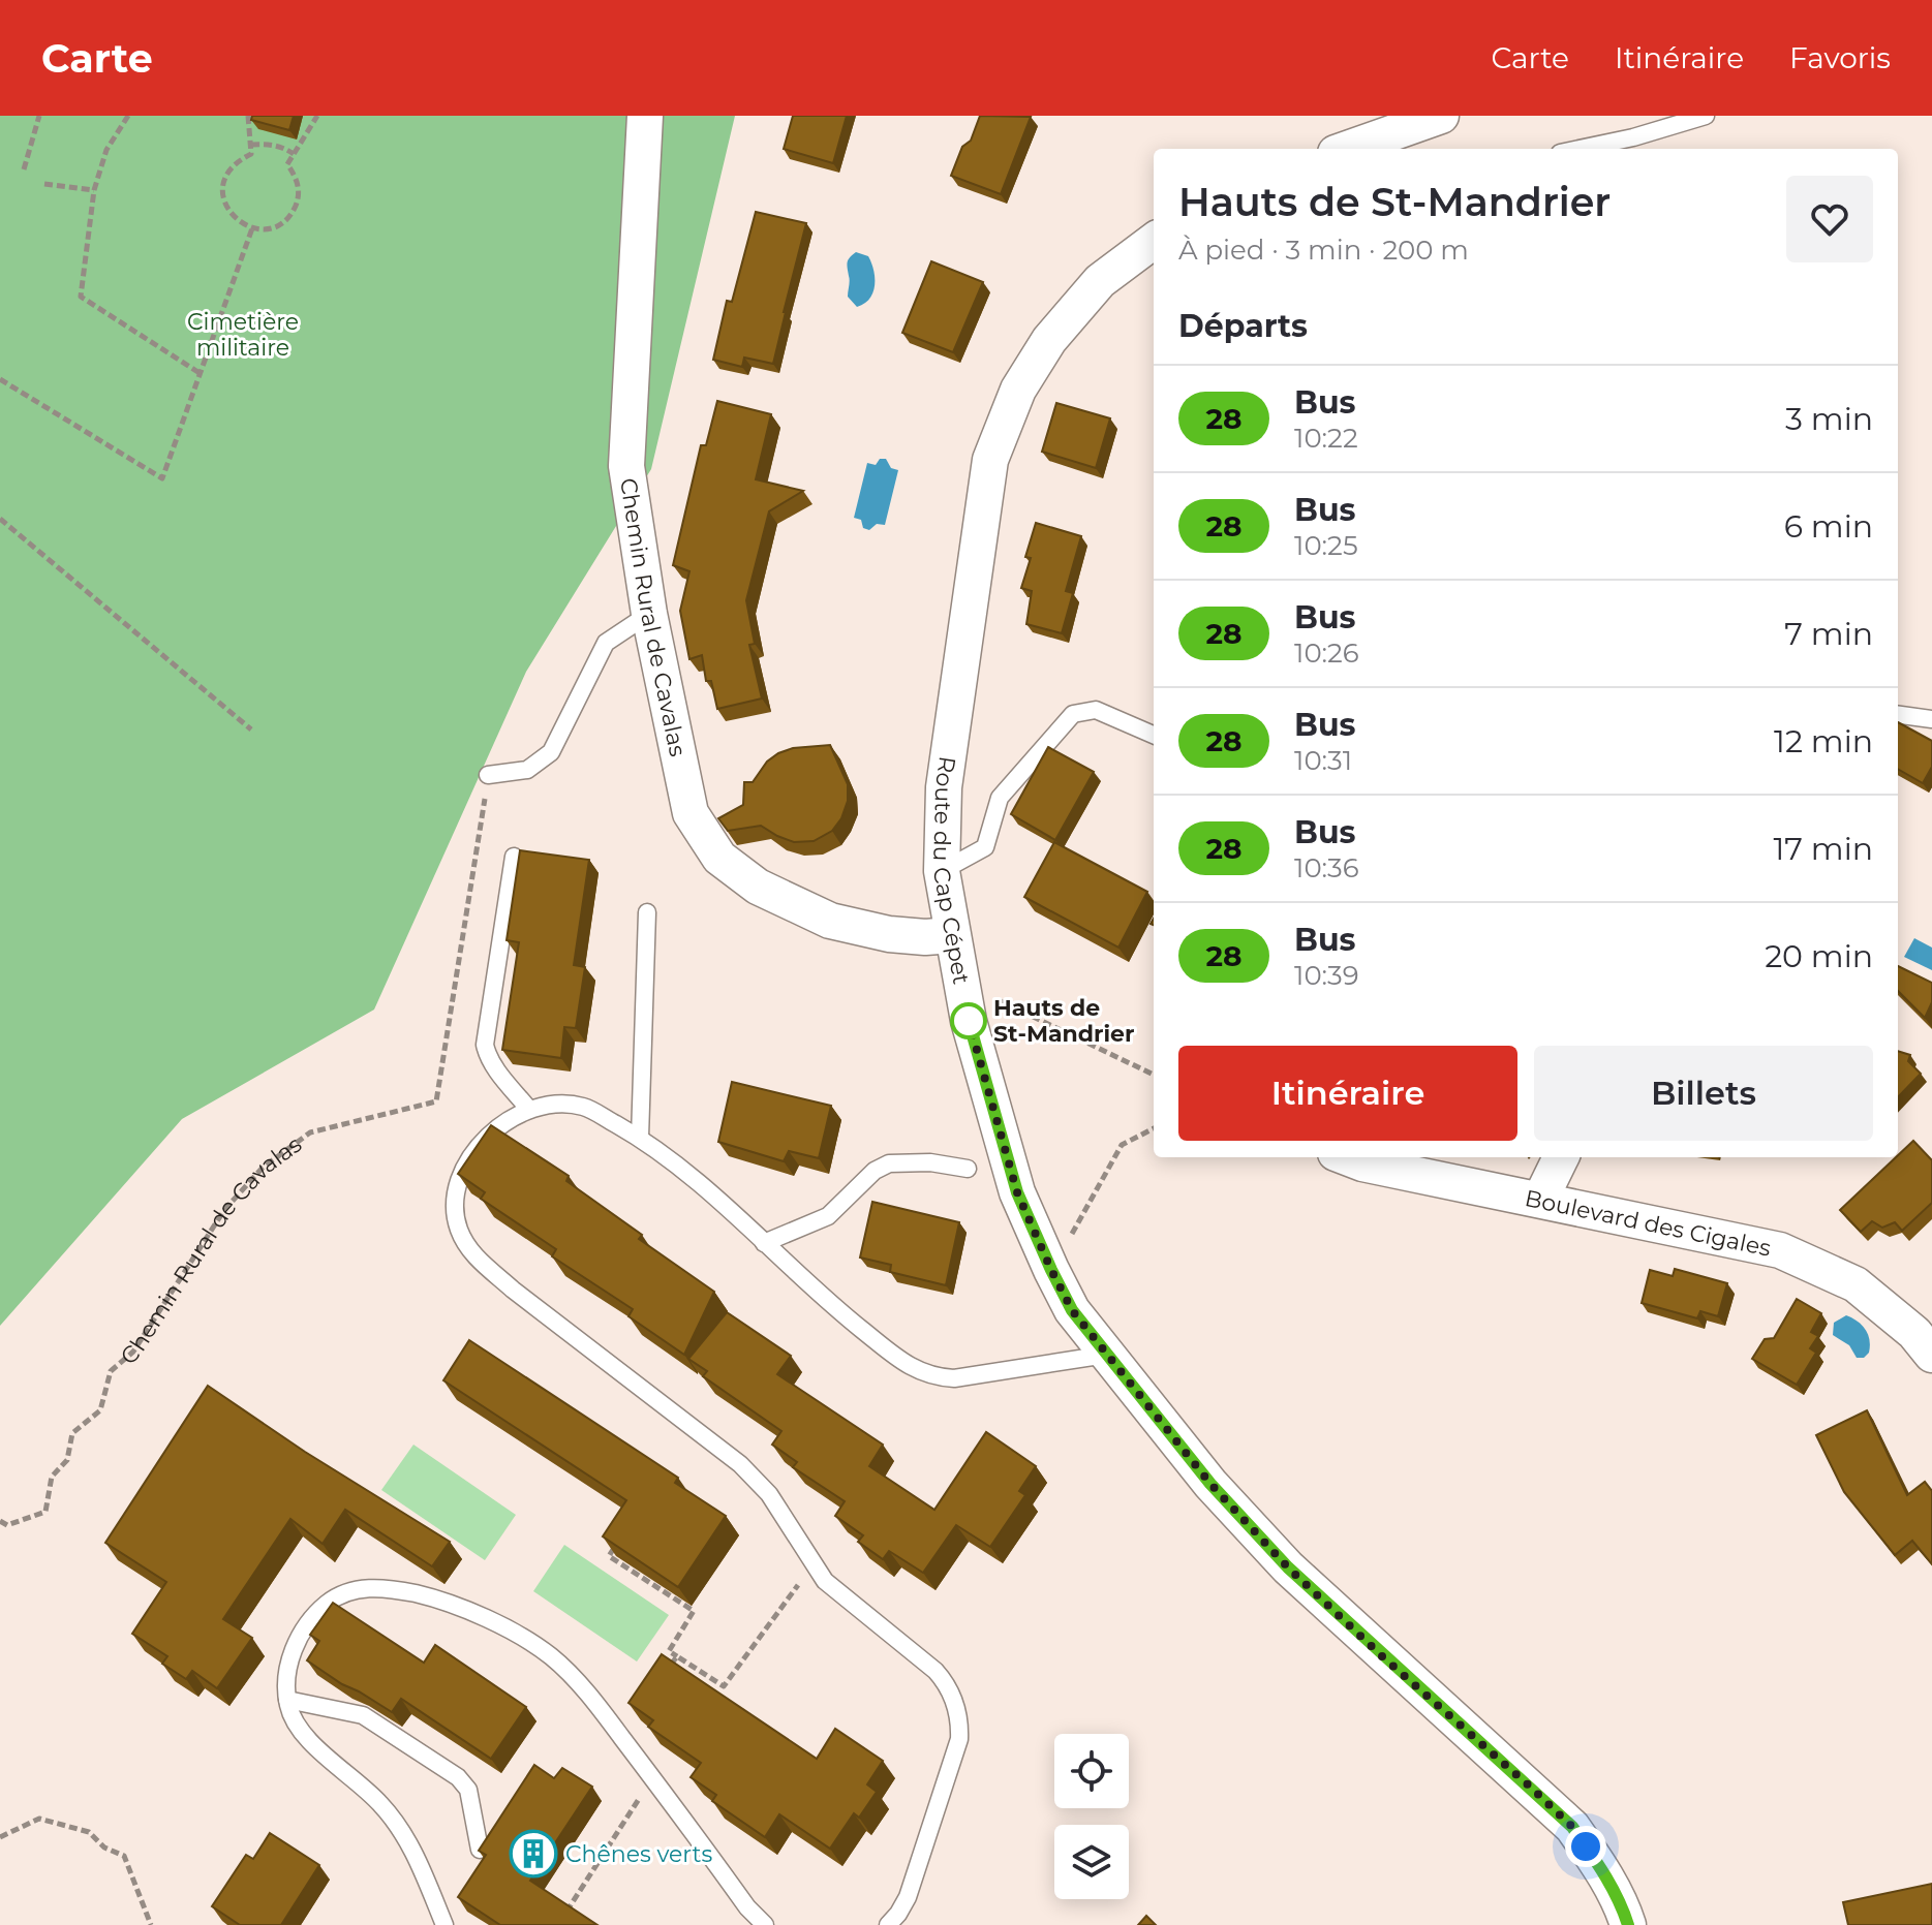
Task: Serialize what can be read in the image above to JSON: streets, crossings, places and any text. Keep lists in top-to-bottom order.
{
  "streets": {
    "street": ["Chemin Rural de Cavalas", "Route du Cap Cépet", "Boulevard des Cigales"]
  },
  "crossings": [
    ["Chemin Rural de Cavalas", "Route du Cap Cépet"]
  ],
  "parks": ["Cimetière militaire"],
  "places": {
    "other": ["Hauts de St-Mandrier"],
    "building": ["Chênes verts"]
  },
  "lines": ["bus line 28"],
  "page": {
    "header": "Carte",
    "nav": ["Carte", "Itinéraire", "Favoris"],
    "heading": [
      ["Hauts de St-Mandrier", "À pied · 3 min · 200 m"],
      "Départs"
    ],
    "list": [
      {
        "mark": "28",
        "name": "Bus",
        "note": "10:22",
        "value": "3 min"
      },
      {
        "mark": "28",
        "name": "Bus",
        "note": "10:25",
        "value": "6 min"
      },
      {
        "mark": "28",
        "name": "Bus",
        "note": "10:26",
        "value": "7 min"
      },
      {
        "mark": "28",
        "name": "Bus",
        "note": "10:31",
        "value": "12 min"
      },
      {
        "mark": "28",
        "name": "Bus",
        "note": "10:36",
        "value": "17 min"
      },
      {
        "mark": "28",
        "name": "Bus",
        "note": "10:39",
        "value": "20 min"
      }
    ],
    "buttons": ["Itinéraire", "Billets"]
  }
}
